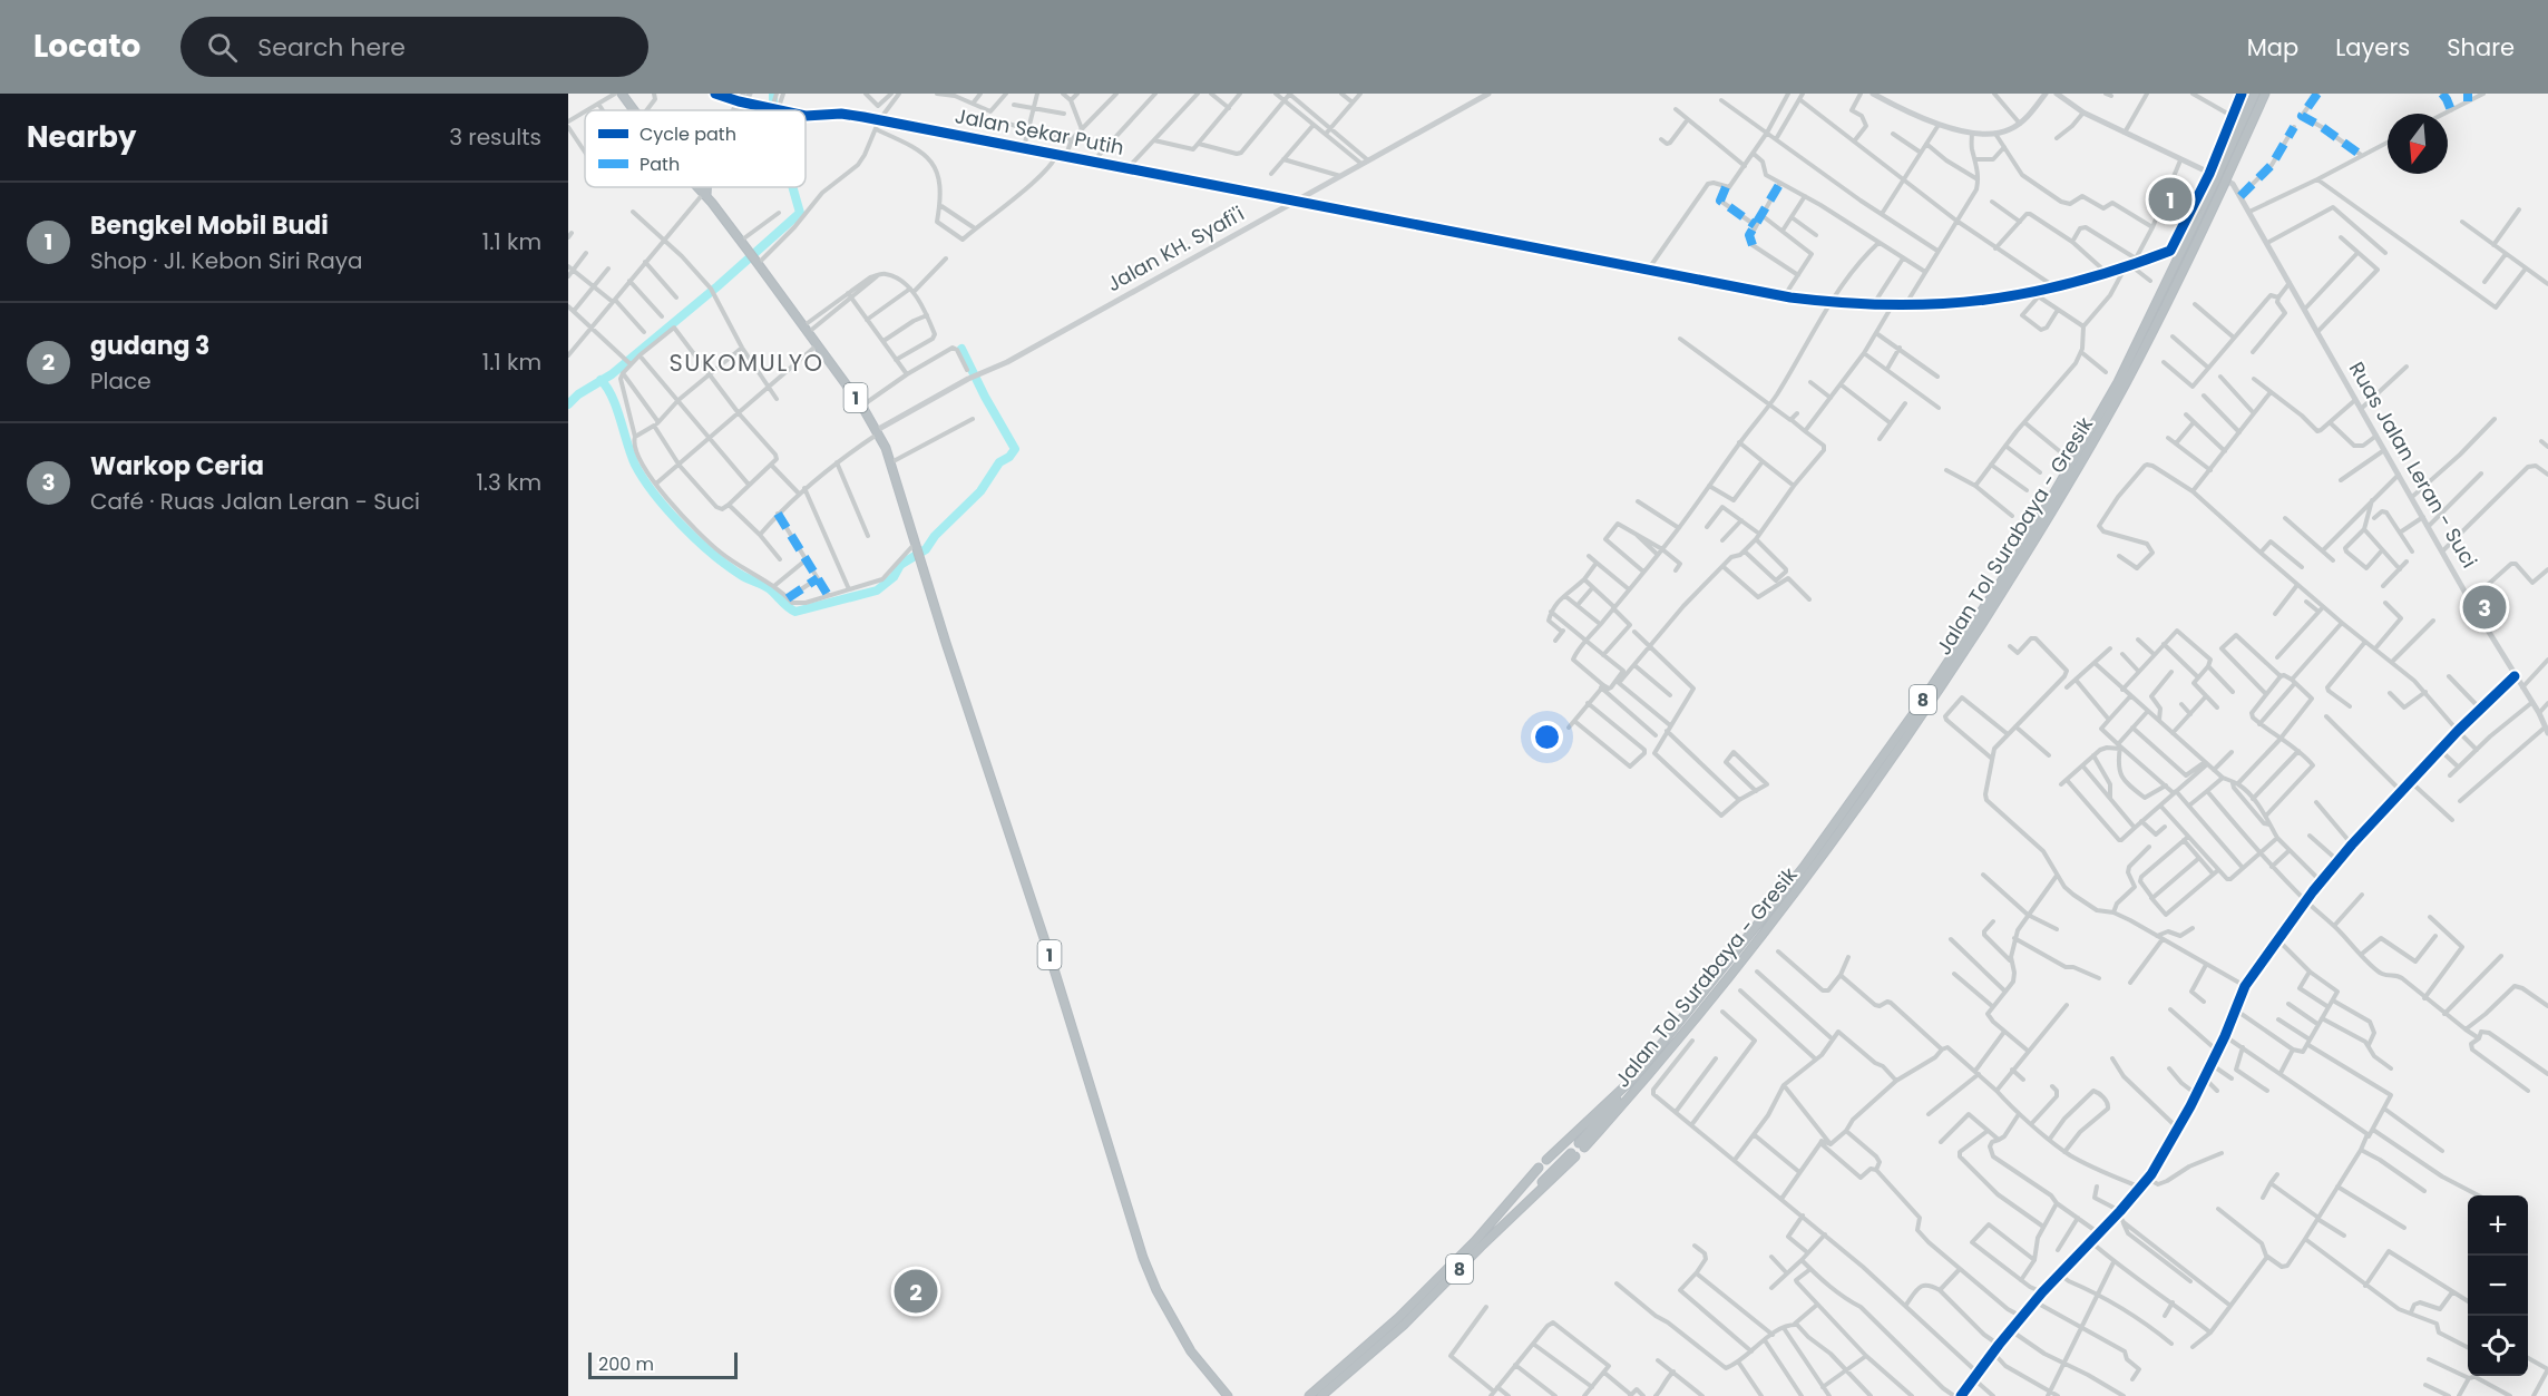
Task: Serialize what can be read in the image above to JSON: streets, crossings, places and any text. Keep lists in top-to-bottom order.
{
  "streets": {
    "highway": ["1", "Jalan Tol Surabaya - Gresik", "8"],
    "main road": ["Jalan KH. Syafi'i", "Ruas Jalan Leran - Suci"],
    "street": ["Jalan Sekar Putih"]
  },
  "crossings": [
    ["Jalan Sekar Putih", "Jalan KH. Syafi'i"],
    ["Jalan KH. Syafi'i", "1"],
    ["Ruas Jalan Leran - Suci", "Jalan Tol Surabaya - Gresik"]
  ],
  "districts": ["SUKOMULYO"],
  "legend": ["Cycle path", "Path"],
  "scale_bar": "200 m",
  "north": "bottom",
  "page": {
    "header": "Locato",
    "search": "Search here",
    "nav": ["Map", "Layers", "Share"],
    "heading": ["Nearby", "3 results"],
    "pins": ["1", "3", "2"],
    "list": [
      {
        "mark": "1",
        "name": "Bengkel Mobil Budi",
        "note": "Shop · Jl. Kebon Siri Raya",
        "value": "1.1 km"
      },
      {
        "mark": "2",
        "name": "gudang 3",
        "note": "Place",
        "value": "1.1 km"
      },
      {
        "mark": "3",
        "name": "Warkop Ceria",
        "note": "Café · Ruas Jalan Leran - Suci",
        "value": "1.3 km"
      }
    ],
    "map_buttons": ["+", "−"],
    "scale": "200 m"
  }
}
